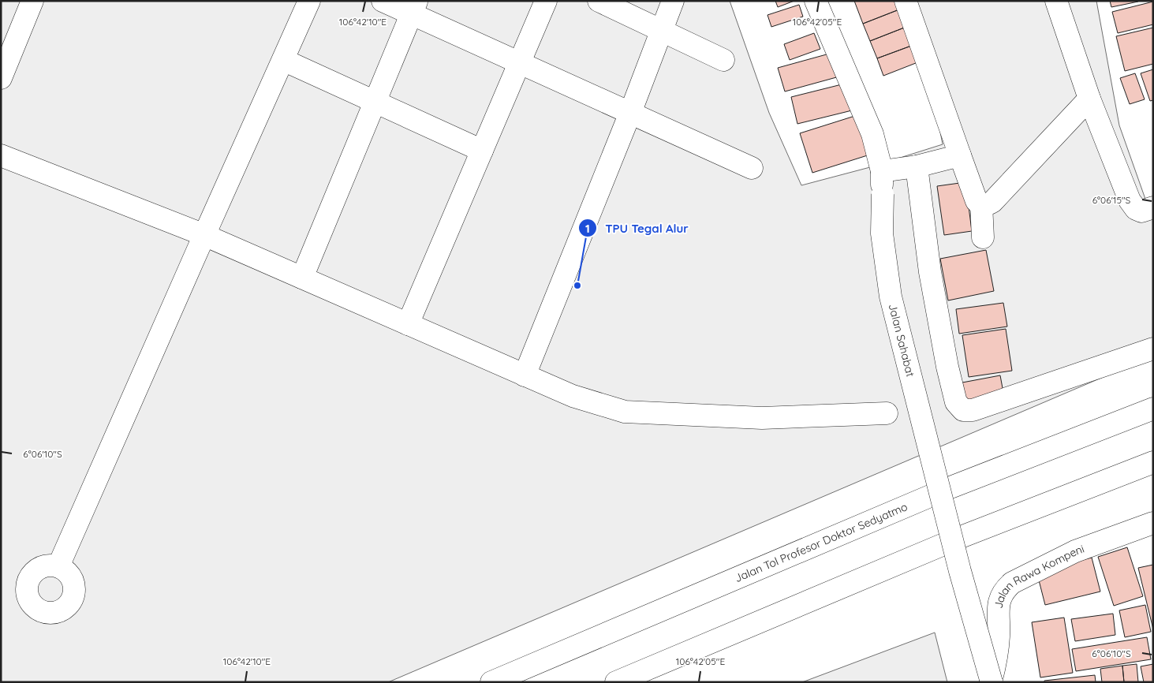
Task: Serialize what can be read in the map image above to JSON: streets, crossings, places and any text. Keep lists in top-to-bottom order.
{
  "streets": {
    "main road": ["Jalan Sahabat", "Jalan Tol Profesor Doktor Sedyatmo", "Jalan Rawa Kompeni"]
  },
  "crossings": [
    ["Jalan Sahabat", "Jalan Rawa Kompeni"]
  ],
  "places": ["TPU Tegal Alur"],
  "coordinates": [
    "106°42'10\"E",
    "106°42'05\"E",
    "6°06'15\"S",
    "6°06'10\"S"
  ]
}
